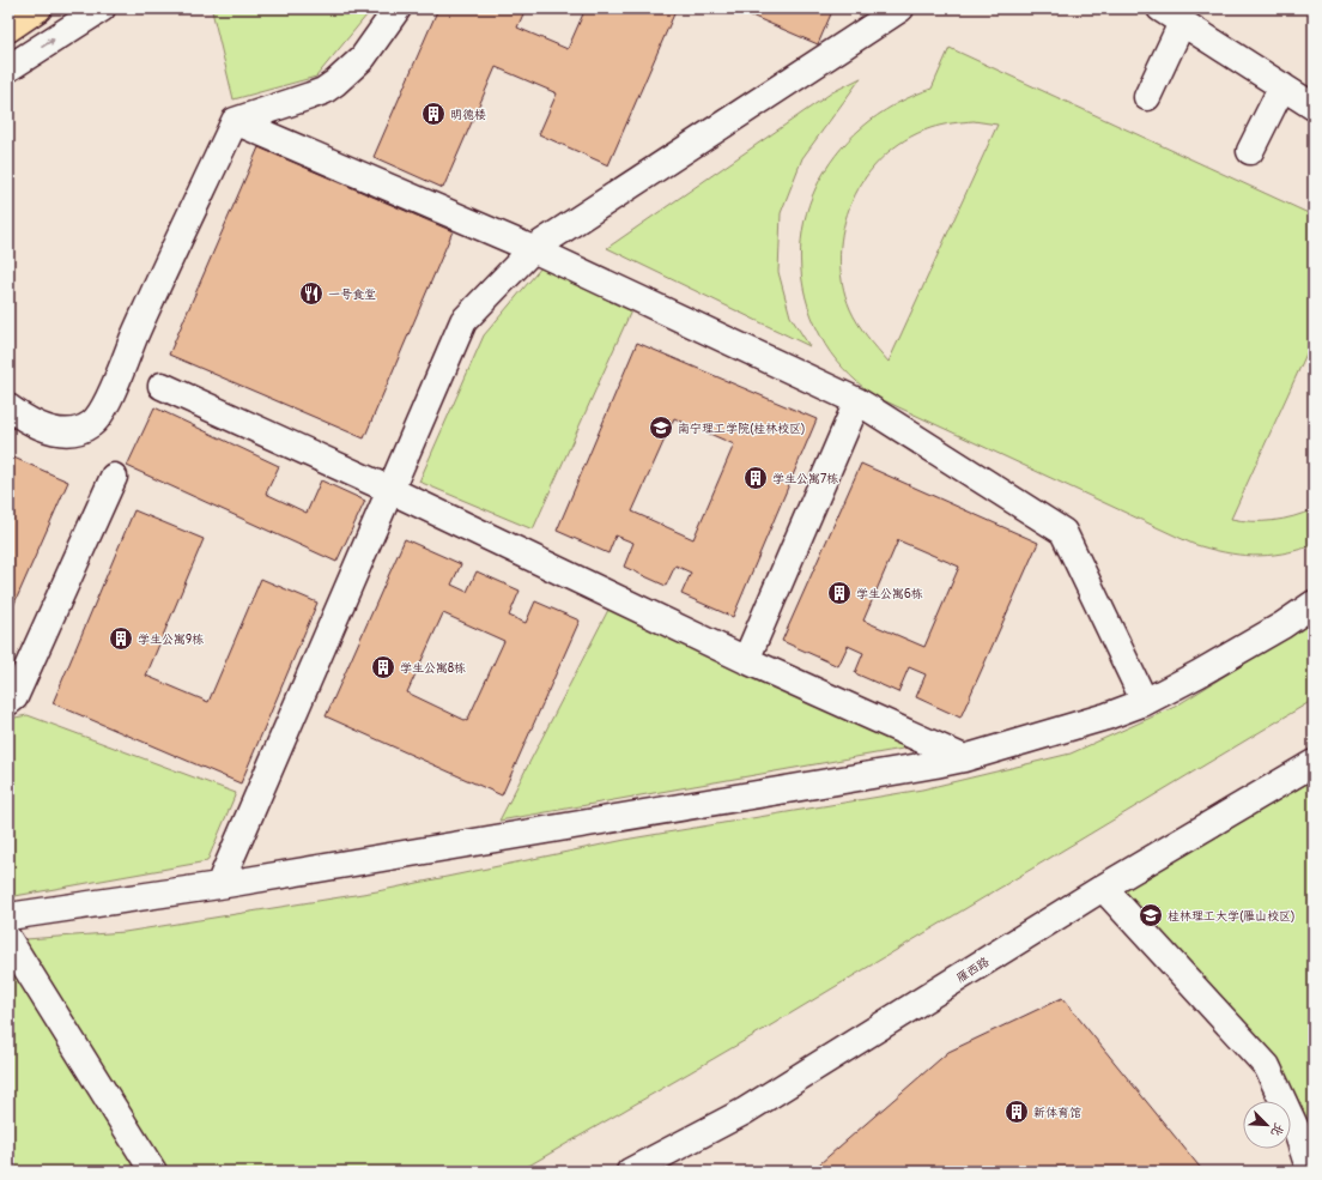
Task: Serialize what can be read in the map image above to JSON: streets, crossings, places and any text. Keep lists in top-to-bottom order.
{
  "streets": {
    "street": ["雁西路"]
  },
  "places": {
    "building": [
      "明德楼",
      "学生公寓7栋",
      "学生公寓6栋",
      "学生公寓9栋",
      "学生公寓8栋",
      "新体育馆"
    ],
    "restaurant": ["一号食堂"],
    "school or university": ["南宁理工学院(桂林校区)", "桂林理工大学(雁山校区)"]
  },
  "north": "bottom right"
}
